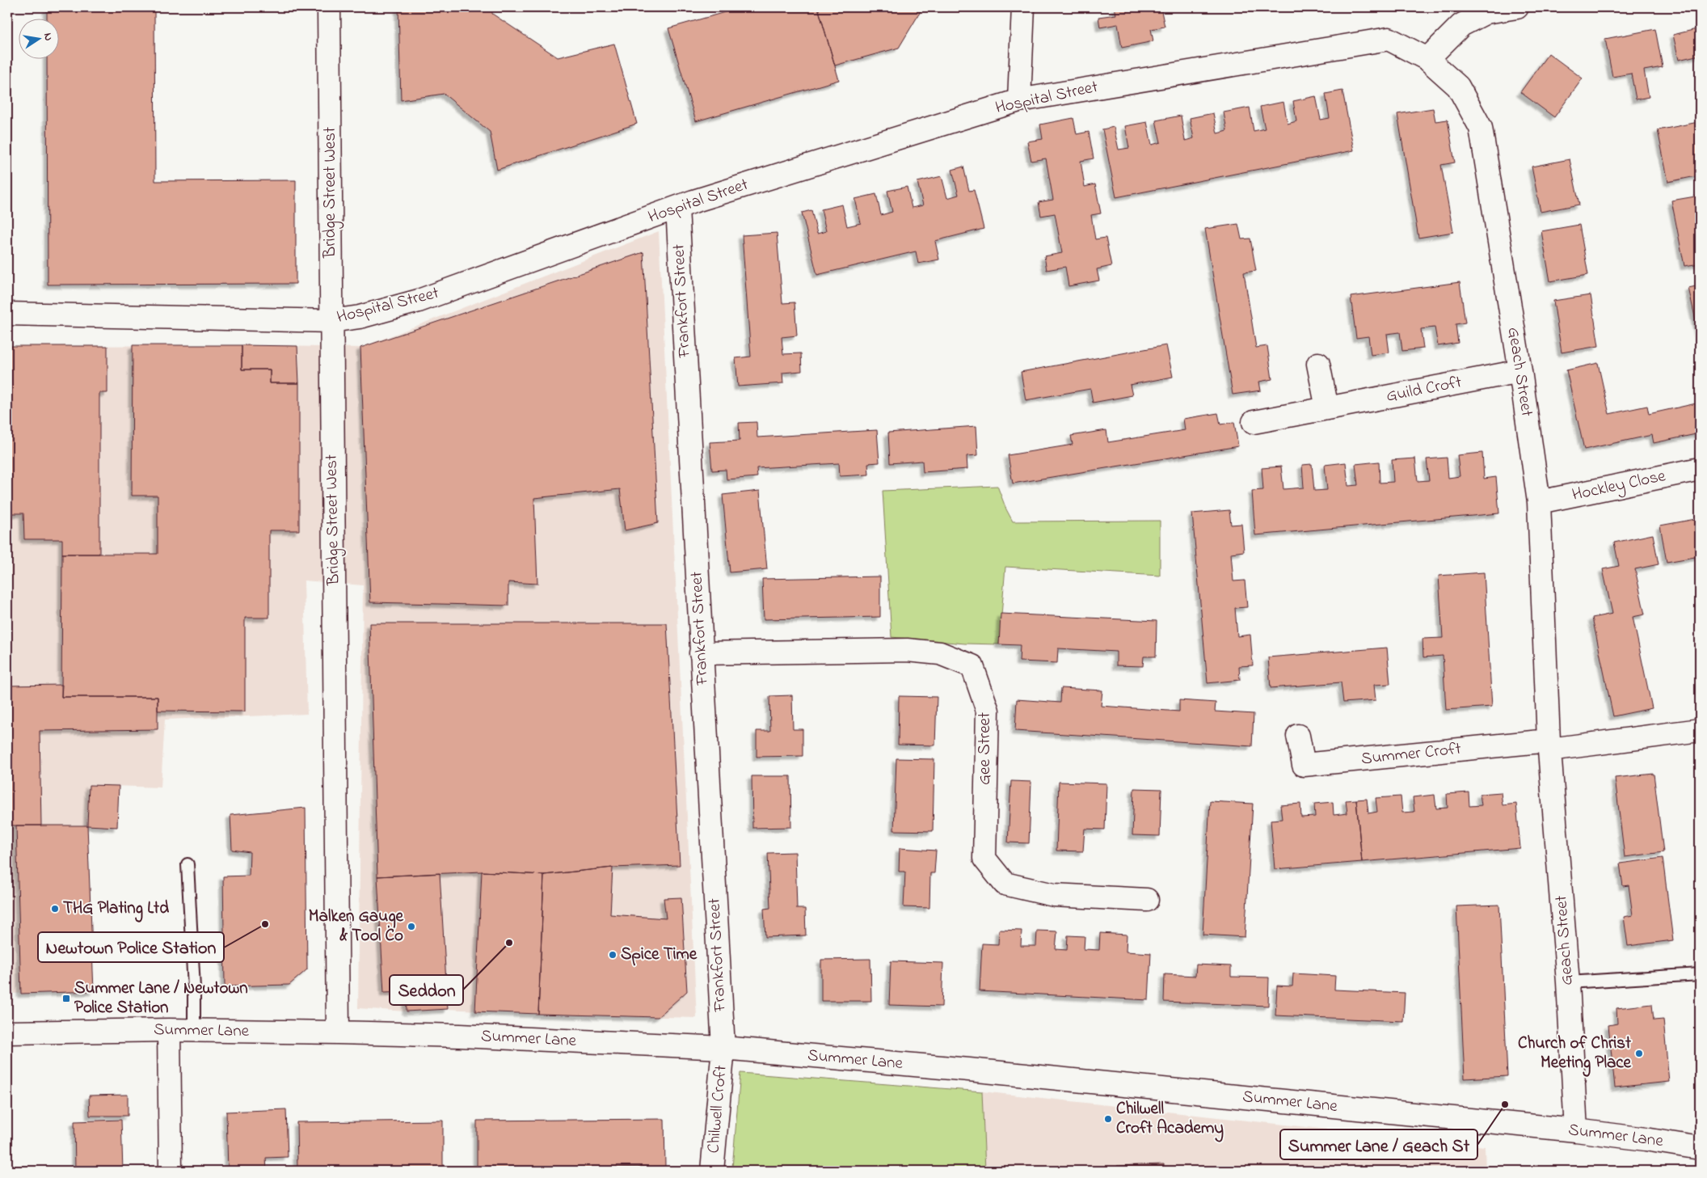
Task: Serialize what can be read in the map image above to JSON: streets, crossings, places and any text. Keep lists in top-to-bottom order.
{
  "streets": {
    "street": [
      "Hospital Street",
      "Bridge Street West",
      "Frankfort Street",
      "Geach Street",
      "Guild Croft",
      "Hockley Close",
      "Gee Street",
      "Summer Croft",
      "Summer Lane",
      "Chilwell Croft"
    ]
  },
  "crossings": [
    ["Hospital Street", "Bridge Street West"],
    ["Hospital Street", "Frankfort Street"],
    ["Hospital Street", "Geach Street"],
    ["Bridge Street West", "Summer Lane"],
    ["Frankfort Street", "Gee Street"],
    ["Frankfort Street", "Summer Lane"],
    ["Frankfort Street", "Chilwell Croft"],
    ["Geach Street", "Guild Croft"],
    ["Geach Street", "Hockley Close"],
    ["Geach Street", "Summer Croft"],
    ["Geach Street", "Summer Lane"],
    ["Summer Lane", "Chilwell Croft"]
  ],
  "places": {
    "other": [
      "THG Plating Ltd",
      "Newtown Police Station",
      "Malken Gauge & Tool Co",
      "Seddon",
      "Spice Time",
      "Church of Christ Meeting Place",
      "Summer Lane / Geach St",
      "Chilwell Croft Academy"
    ],
    "transit": ["Summer Lane / Newtown Police Station"]
  },
  "north": "right"
}
